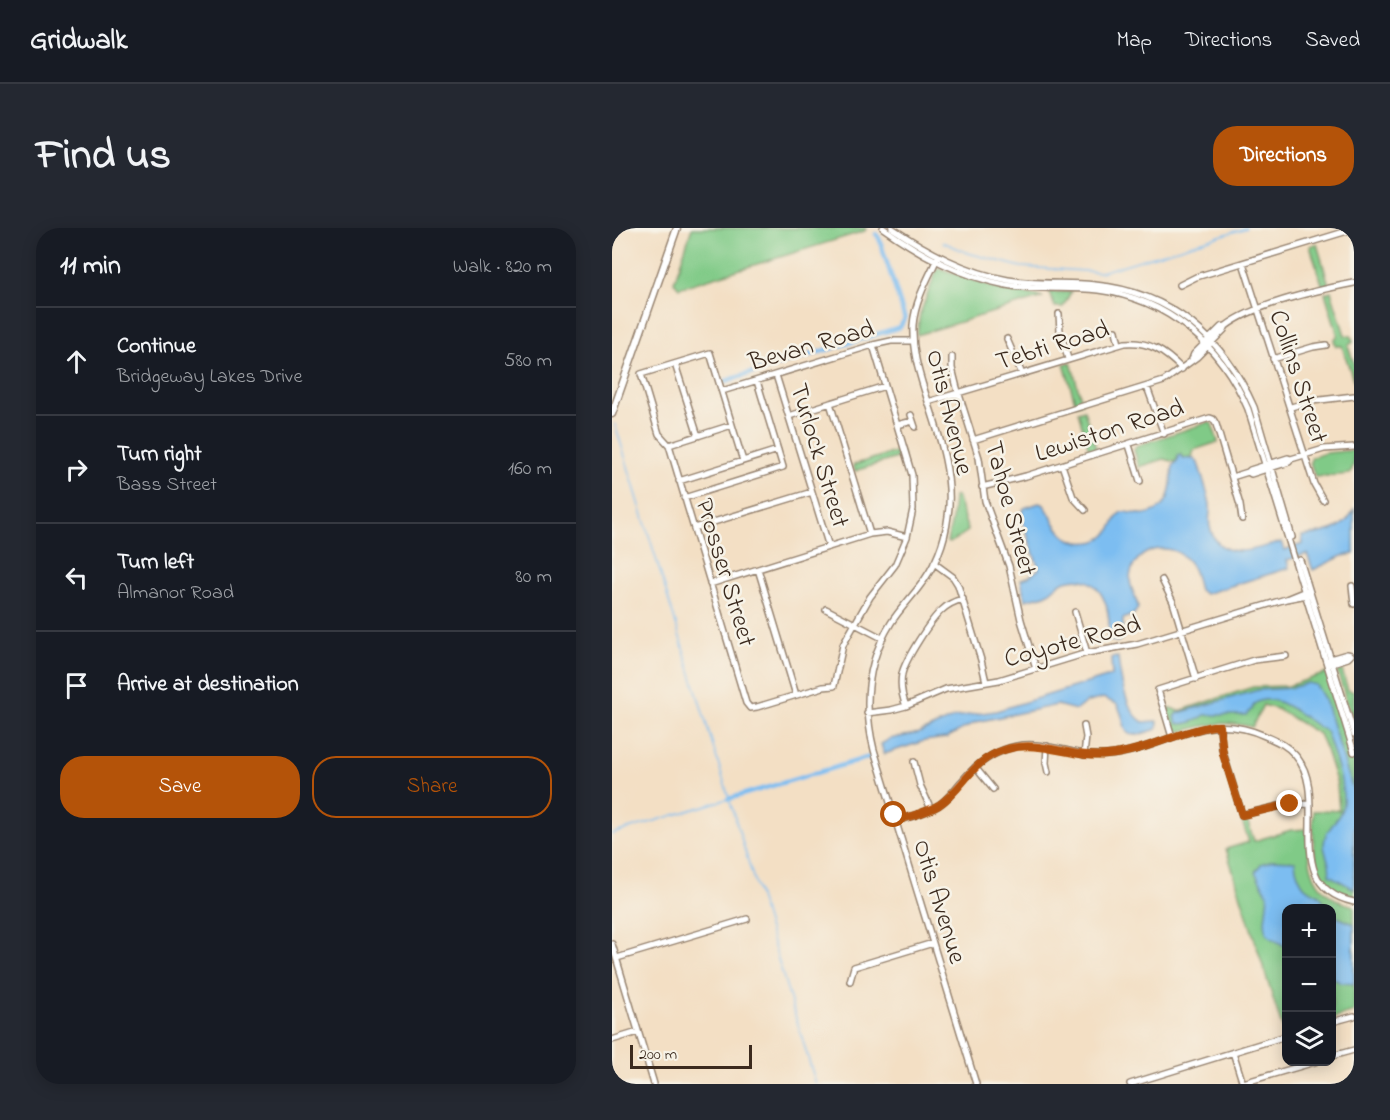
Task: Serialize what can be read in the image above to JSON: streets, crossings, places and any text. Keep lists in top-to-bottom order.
{
  "streets": {
    "street": [
      "Bevan Road",
      "Tebti Road",
      "Collins Street",
      "Otis Avenue",
      "Lewiston Road",
      "Turlock Street",
      "Tahoe Street",
      "Prosser Street",
      "Coyote Road"
    ]
  },
  "crossings": [
    ["Bevan Road", "Otis Avenue"],
    ["Bevan Road", "Turlock Street"],
    ["Tebti Road", "Otis Avenue"],
    ["Tebti Road", "Tahoe Street"],
    ["Otis Avenue", "Coyote Road"],
    ["Lewiston Road", "Tahoe Street"],
    ["Tahoe Street", "Coyote Road"]
  ],
  "scale_bar": "200 m",
  "page": {
    "header": "Gridwalk",
    "nav": ["Map", "Directions", "Saved"],
    "title": "Find us",
    "buttons": [
      "Directions",
      ["Save", "Share"]
    ],
    "heading": ["11 min", "Walk · 820 m"],
    "list": [
      ["Continue", "Bridgeway Lakes Drive", "580 m"],
      ["Turn right", "Bass Street", "160 m"],
      ["Turn left", "Almanor Road", "80 m"],
      "Arrive at destination"
    ],
    "map_buttons": ["+", "−"],
    "scale": "200 m"
  }
}
